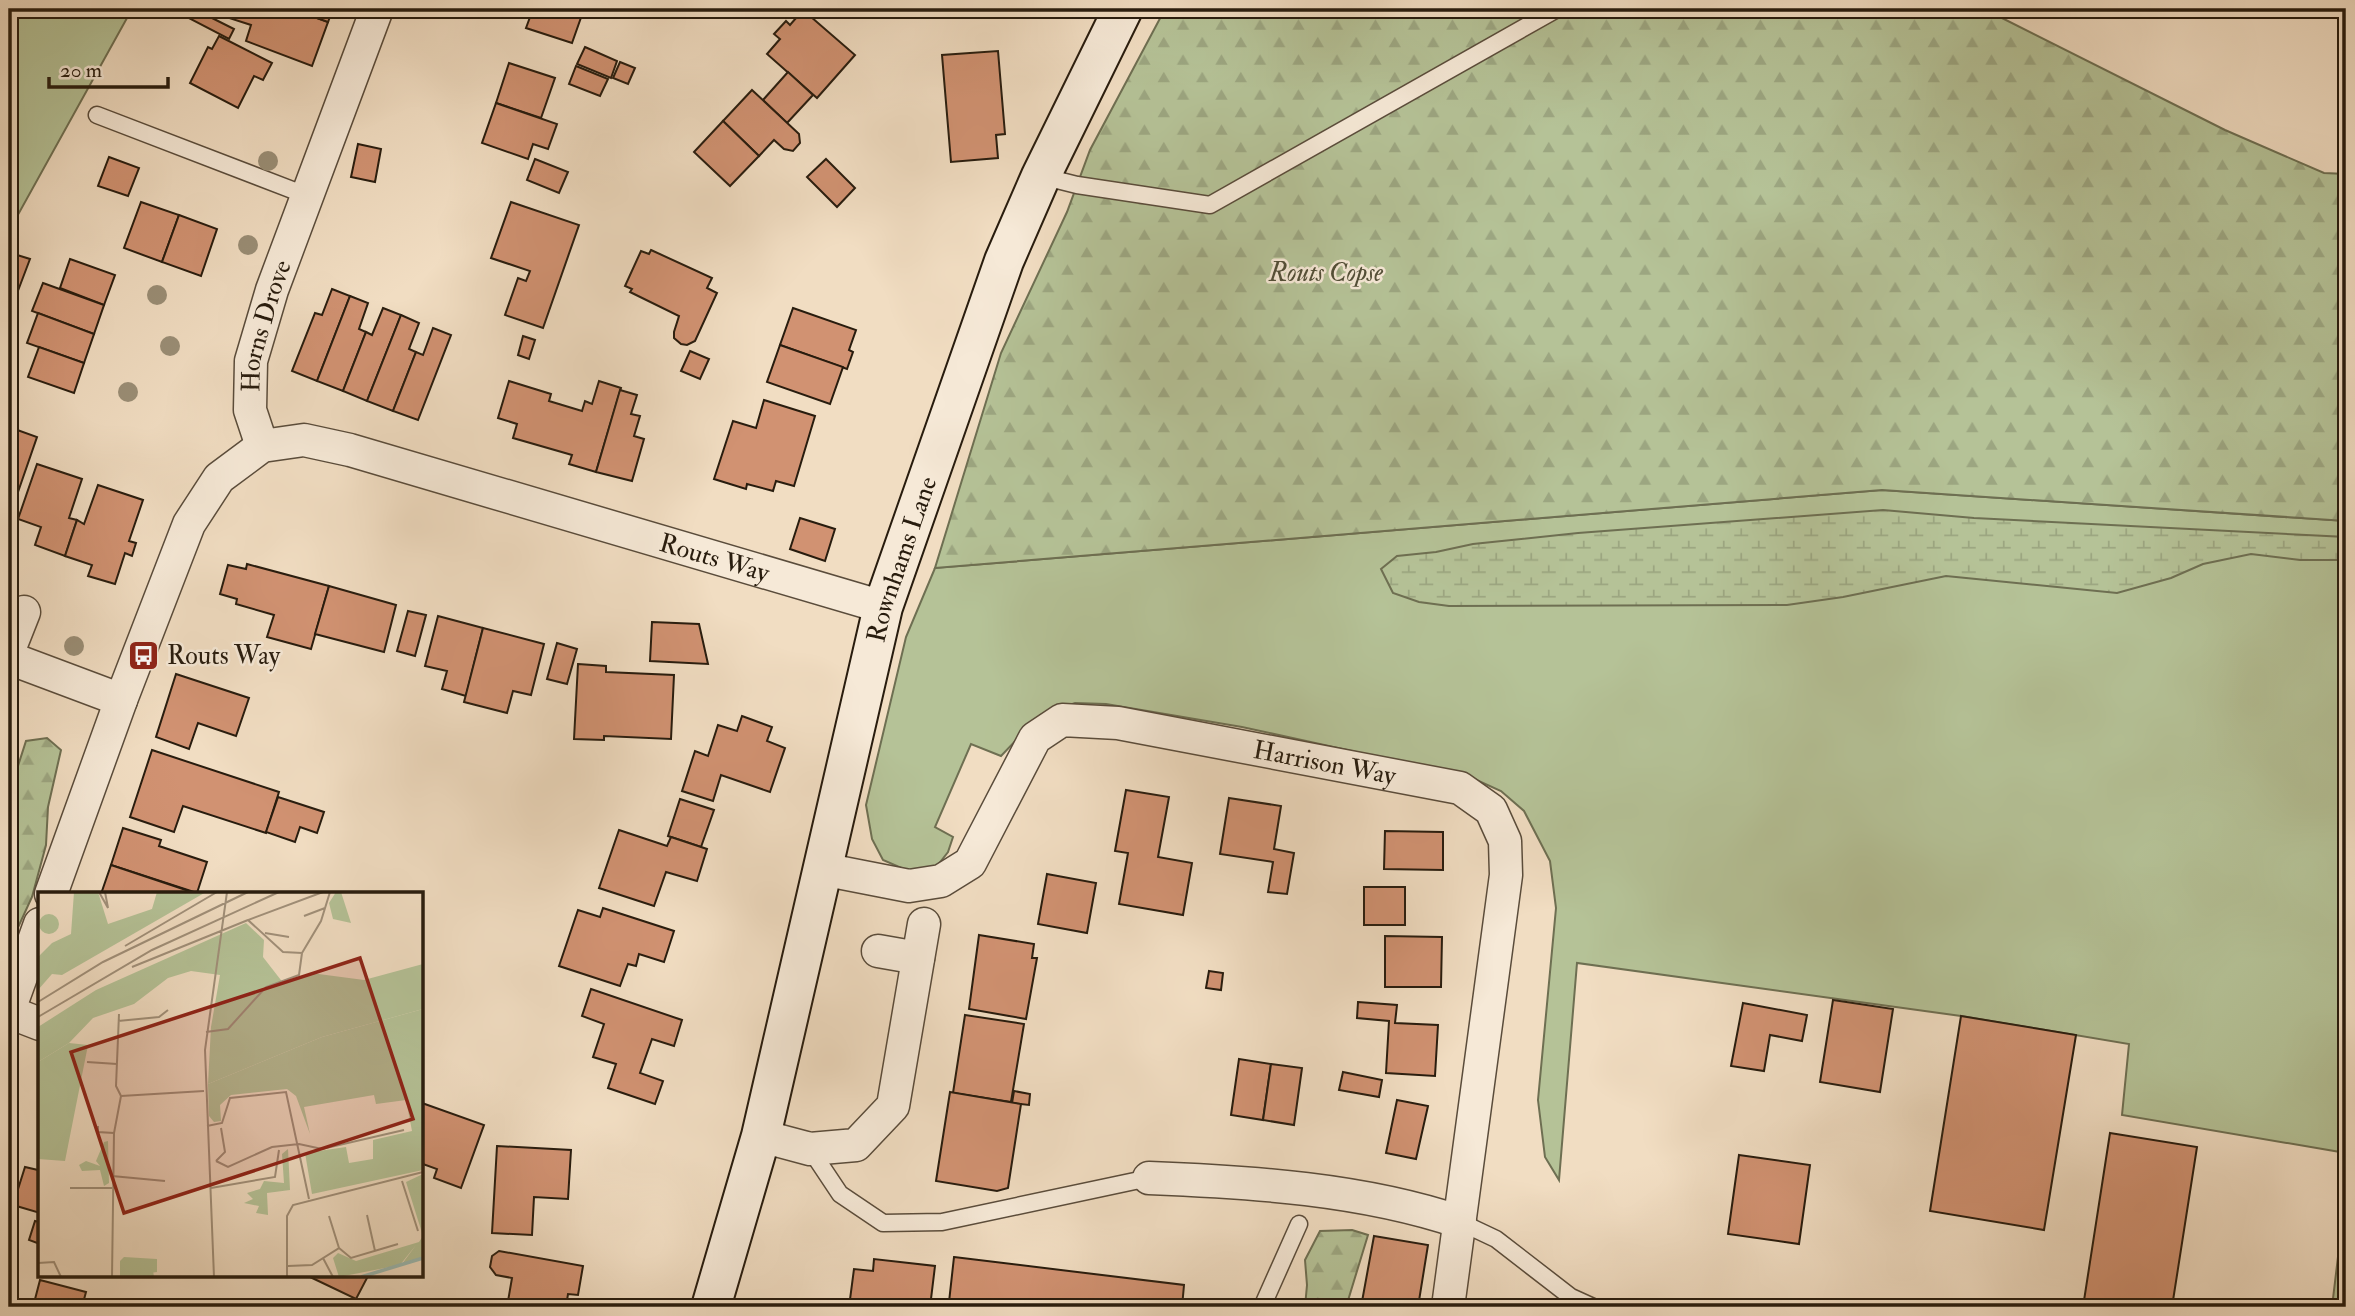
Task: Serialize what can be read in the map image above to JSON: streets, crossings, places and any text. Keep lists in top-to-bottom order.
{
  "streets": {
    "street": [
      "Horns Drove",
      "Routs Way",
      "Rownhams Lane",
      "Harrison Way"
    ]
  },
  "crossings": [
    ["Horns Drove", "Routs Way"],
    ["Routs Way", "Rownhams Lane"],
    ["Rownhams Lane", "Harrison Way"]
  ],
  "parks": ["Routs Copse"],
  "places": {
    "bus stop": ["Routs Way"]
  },
  "scale_bar": "20 m"
}
